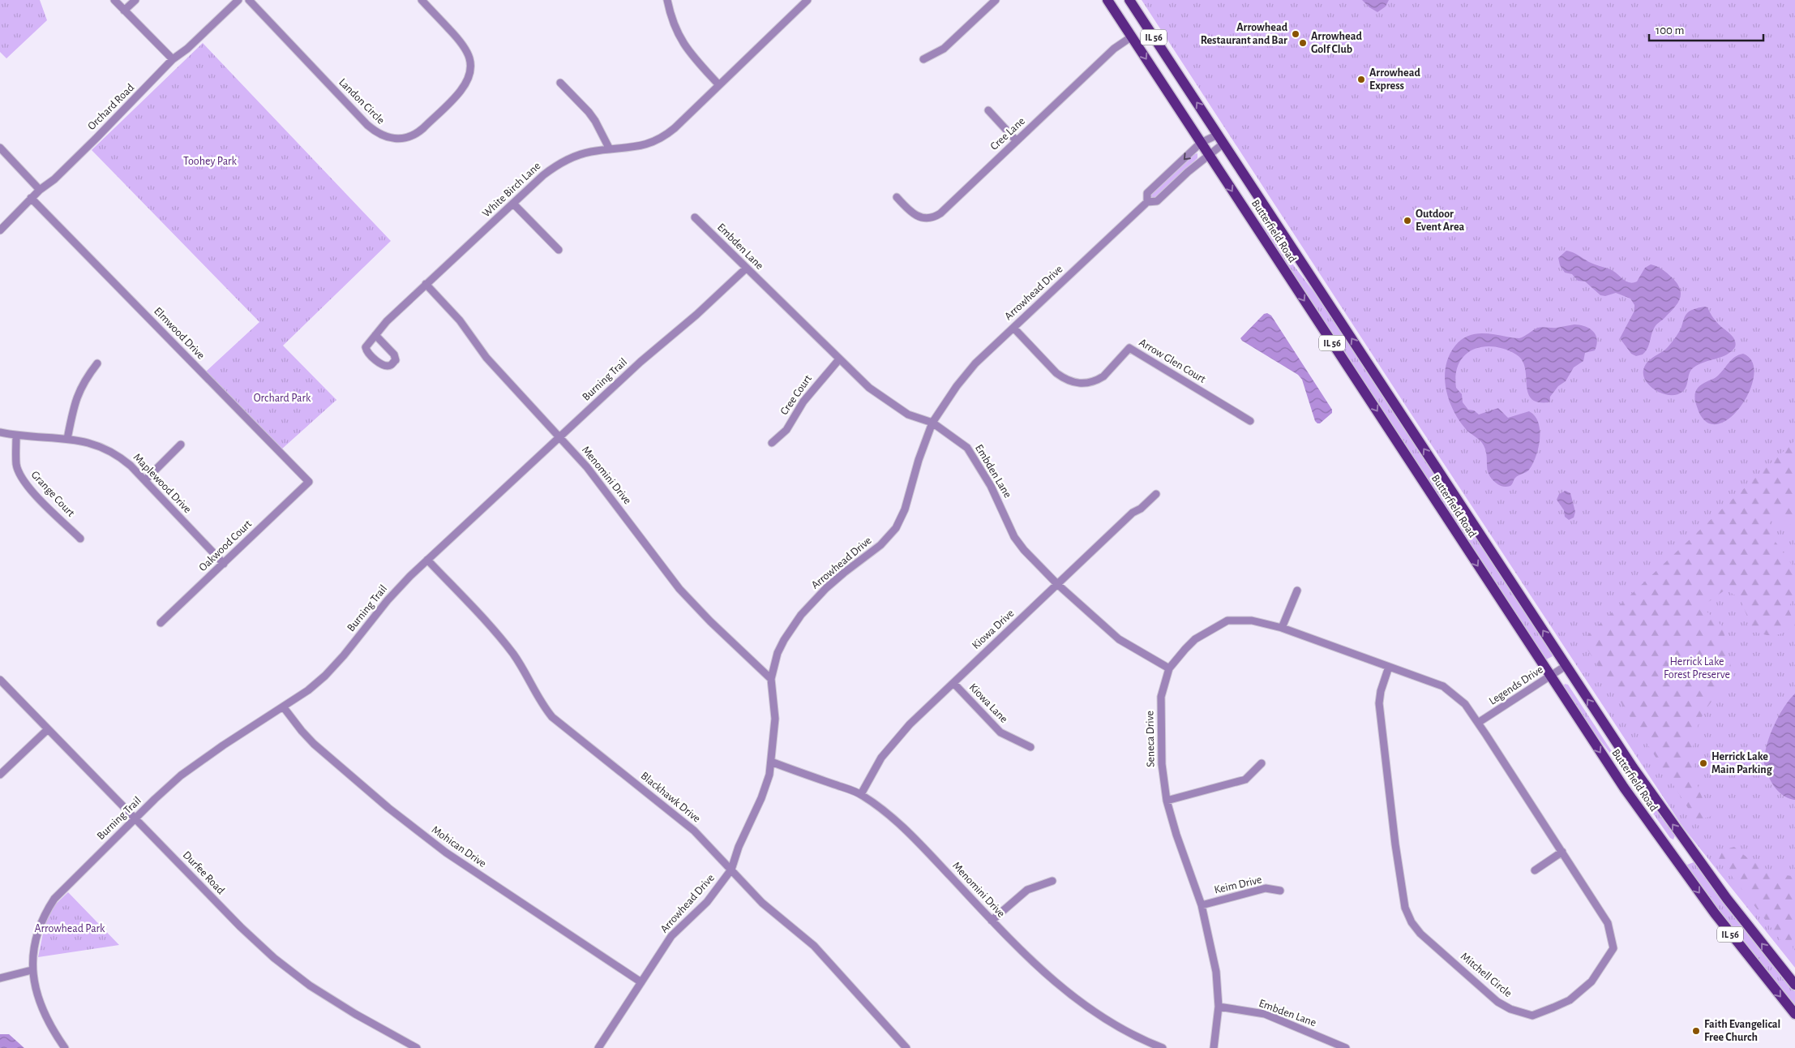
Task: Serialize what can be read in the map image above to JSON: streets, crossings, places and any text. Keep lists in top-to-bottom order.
{
  "streets": {
    "main road": ["IL 56", "Butterfield Road"],
    "street": [
      "Landon Circle",
      "Orchard Road",
      "Cree Lane",
      "White Birch Lane",
      "Embden Lane",
      "Arrowhead Drive",
      "Elmwood Drive",
      "Arrow Glen Court",
      "Burning Trail",
      "Cree Court",
      "Menomini Drive",
      "Maplewood Drive",
      "Grange Court",
      "Oakwood Court",
      "Kiowa Drive",
      "Legends Drive",
      "Kiowa Lane",
      "Seneca Drive",
      "Blackhawk Drive",
      "Mohican Drive",
      "Durfee Road",
      "Keim Drive",
      "Mitchell Circle"
    ]
  },
  "crossings": [
    ["Orchard Road", "Elmwood Drive"],
    ["Cree Lane", "Butterfield Road"],
    ["White Birch Lane", "Menomini Drive"],
    ["Butterfield Road", "Arrowhead Drive"],
    ["Butterfield Road", "Legends Drive"],
    ["Embden Lane", "Arrowhead Drive"],
    ["Embden Lane", "Burning Trail"],
    ["Embden Lane", "Cree Court"],
    ["Embden Lane", "Kiowa Drive"],
    ["Embden Lane", "Seneca Drive"],
    ["Arrowhead Drive", "Arrow Glen Court"],
    ["Arrowhead Drive", "Menomini Drive"],
    ["Arrowhead Drive", "Blackhawk Drive"],
    ["Arrowhead Drive", "Mohican Drive"],
    ["Elmwood Drive", "Oakwood Court"],
    ["Burning Trail", "Menomini Drive"],
    ["Burning Trail", "Blackhawk Drive"],
    ["Burning Trail", "Mohican Drive"],
    ["Burning Trail", "Durfee Road"],
    ["Menomini Drive", "Kiowa Drive"],
    ["Maplewood Drive", "Grange Court"],
    ["Maplewood Drive", "Oakwood Court"],
    ["Kiowa Drive", "Kiowa Lane"],
    ["Legends Drive", "Mitchell Circle"],
    ["Seneca Drive", "Keim Drive"],
    ["Seneca Drive", "Mitchell Circle"]
  ],
  "parks": [
    "Toohey Park",
    "Orchard Park",
    "Herrick Lake Forest Preserve",
    "Arrowhead Park"
  ],
  "places": [
    "Arrowhead Restaurant and Bar",
    "Arrowhead Golf Club",
    "Arrowhead Express",
    "Outdoor Event Area",
    "Herrick Lake Main Parking",
    "Faith Evangelical Free Church"
  ],
  "scale_bar": "100 m"
}
